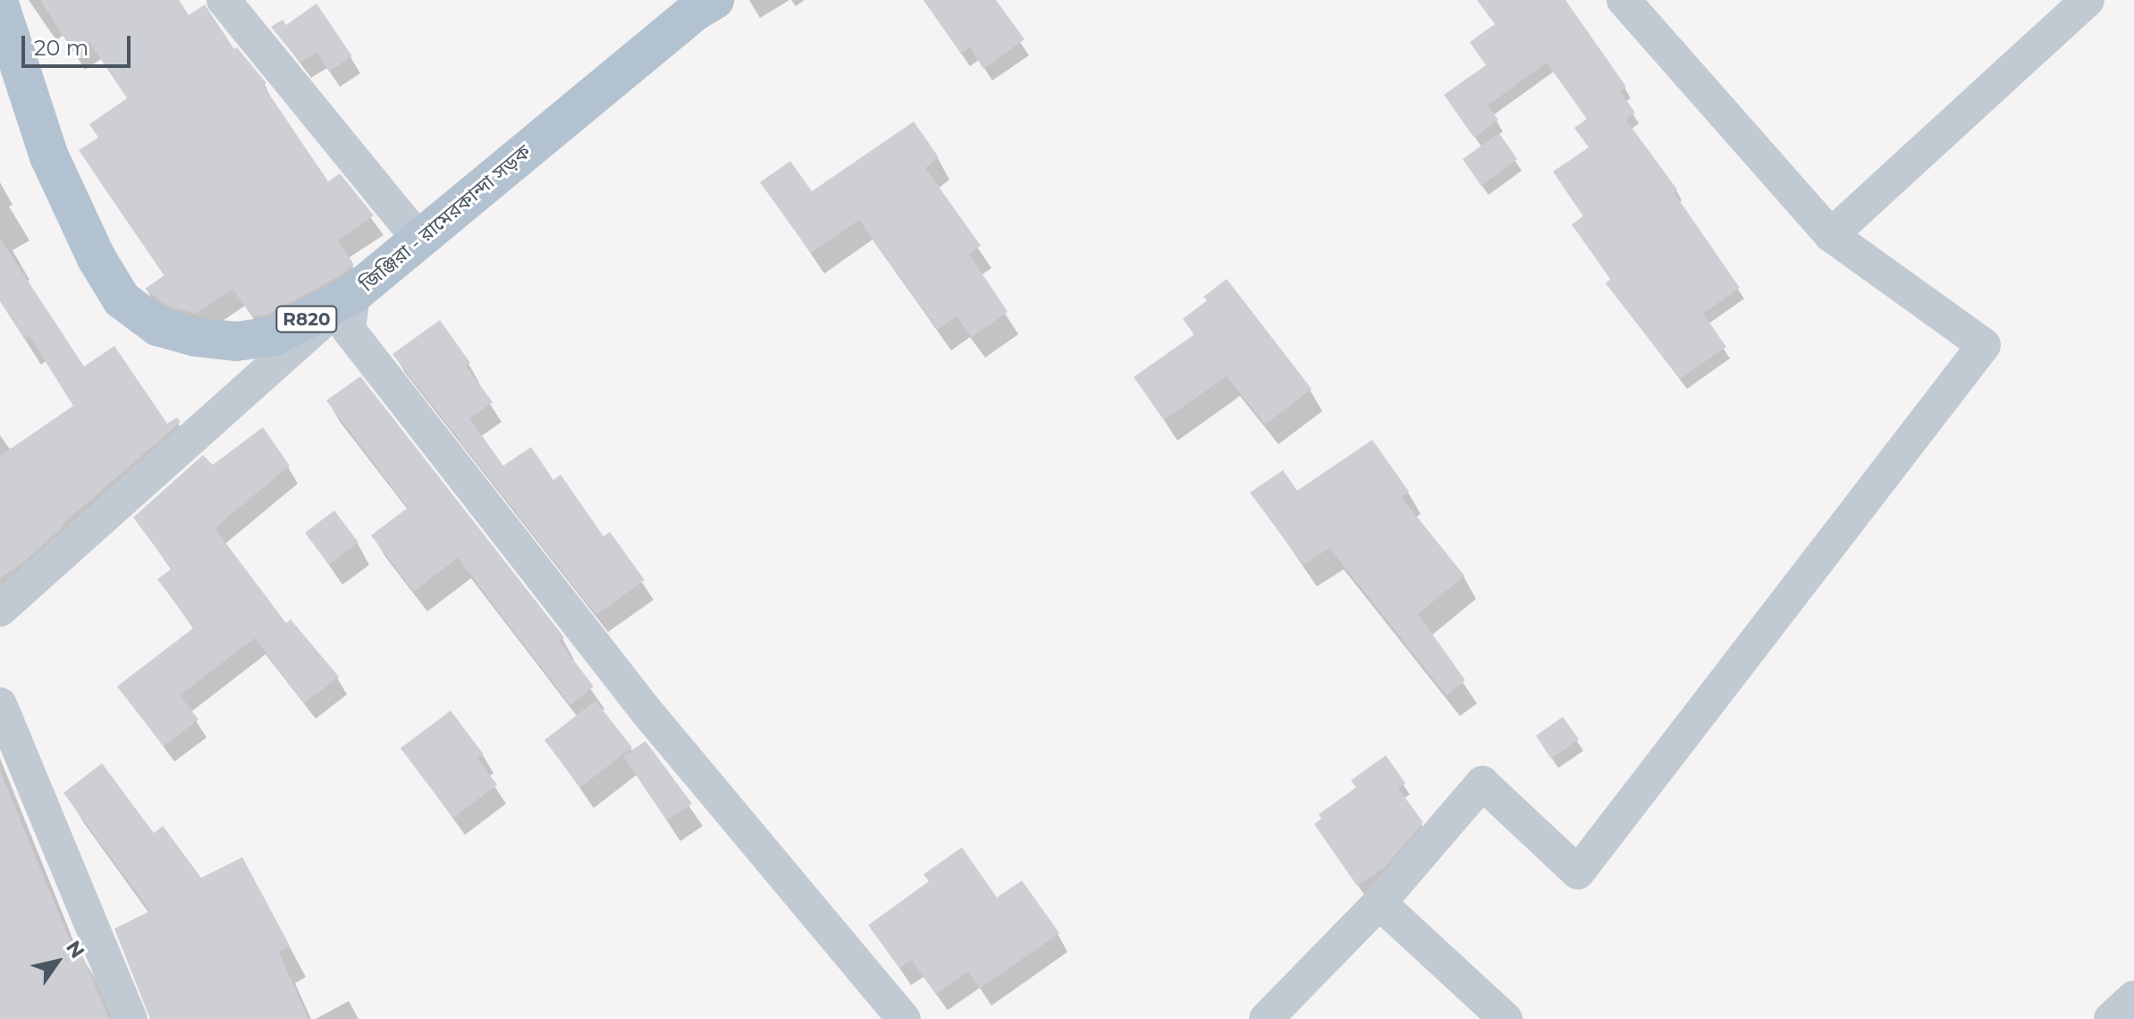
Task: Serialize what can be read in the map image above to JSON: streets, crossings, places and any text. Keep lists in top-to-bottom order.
{
  "streets": {
    "main road": ["জিঞ্জিরা - রামেরকান্দা সড়ক", "R820"]
  },
  "scale_bar": "20 m",
  "north": "top right"
}
